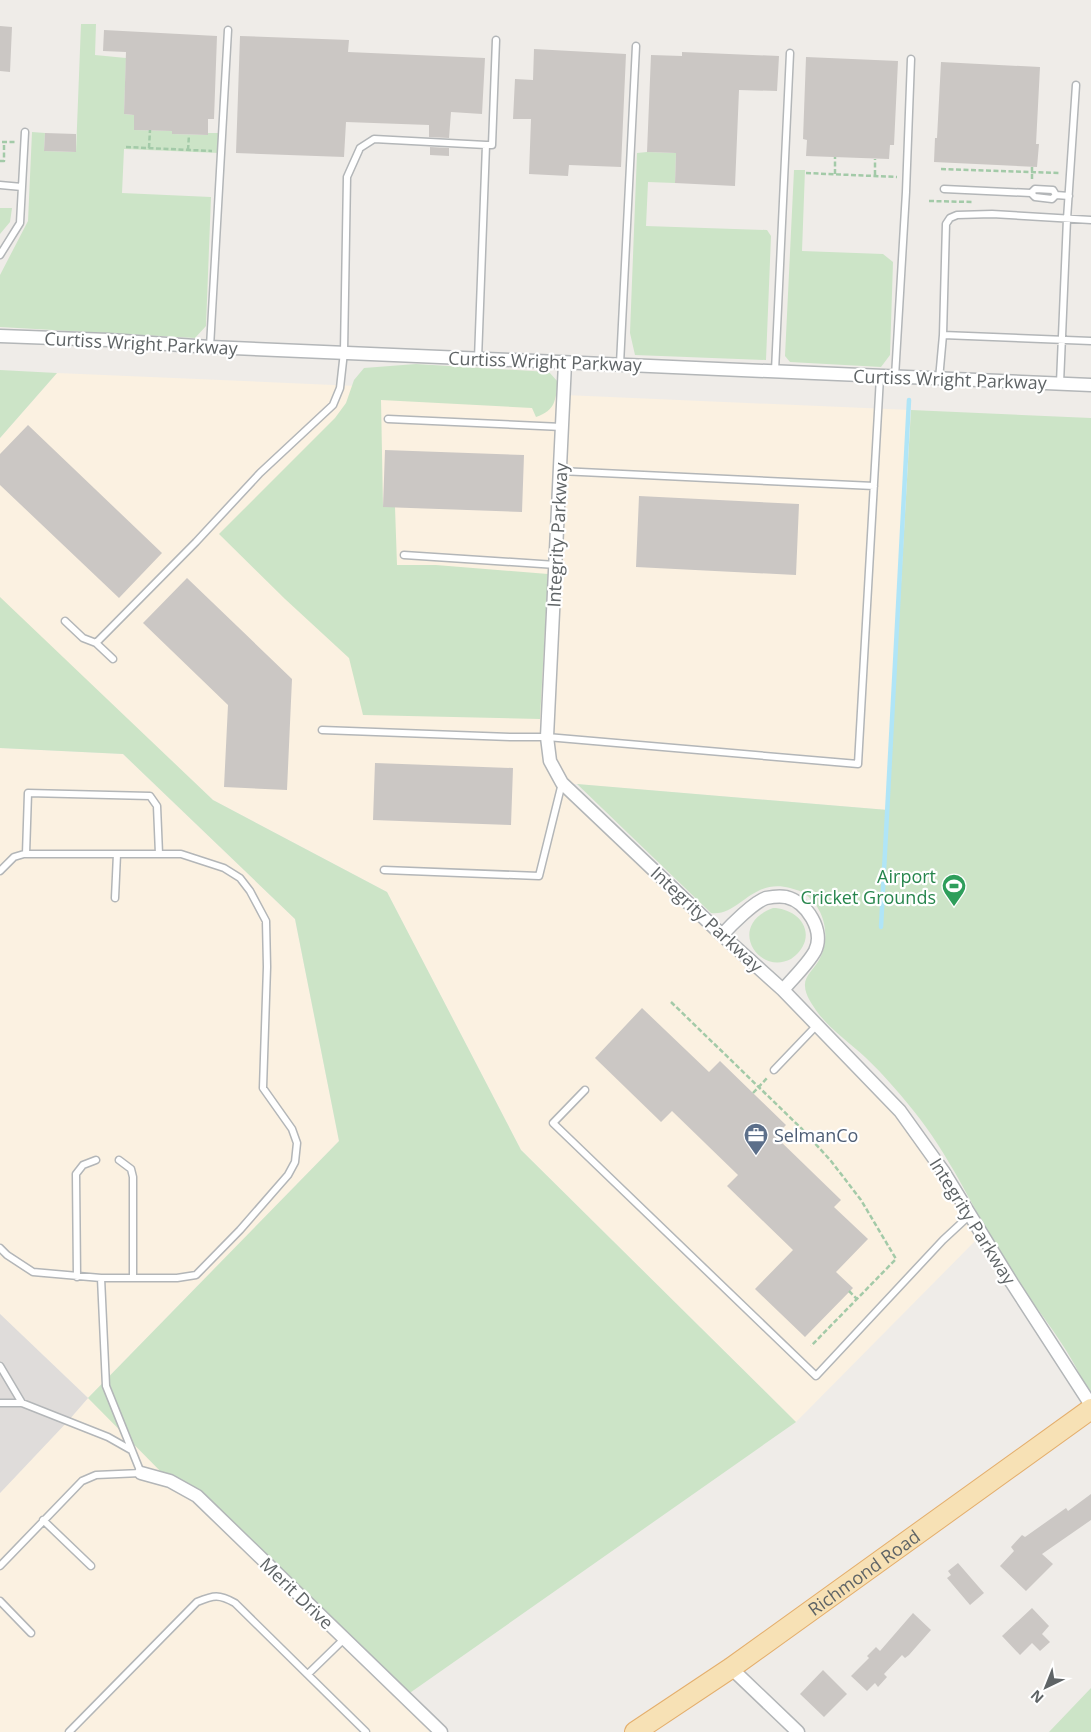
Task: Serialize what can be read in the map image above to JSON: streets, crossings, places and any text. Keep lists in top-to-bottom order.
{
  "streets": {
    "main road": ["Richmond Road"],
    "street": ["Curtiss Wright Parkway", "Integrity Parkway", "Merit Drive"]
  },
  "crossings": [
    ["Curtiss Wright Parkway", "Integrity Parkway"]
  ],
  "places": {
    "sports": ["Airport Cricket Grounds"],
    "office": ["SelmanCo"]
  },
  "north": "bottom left"
}
